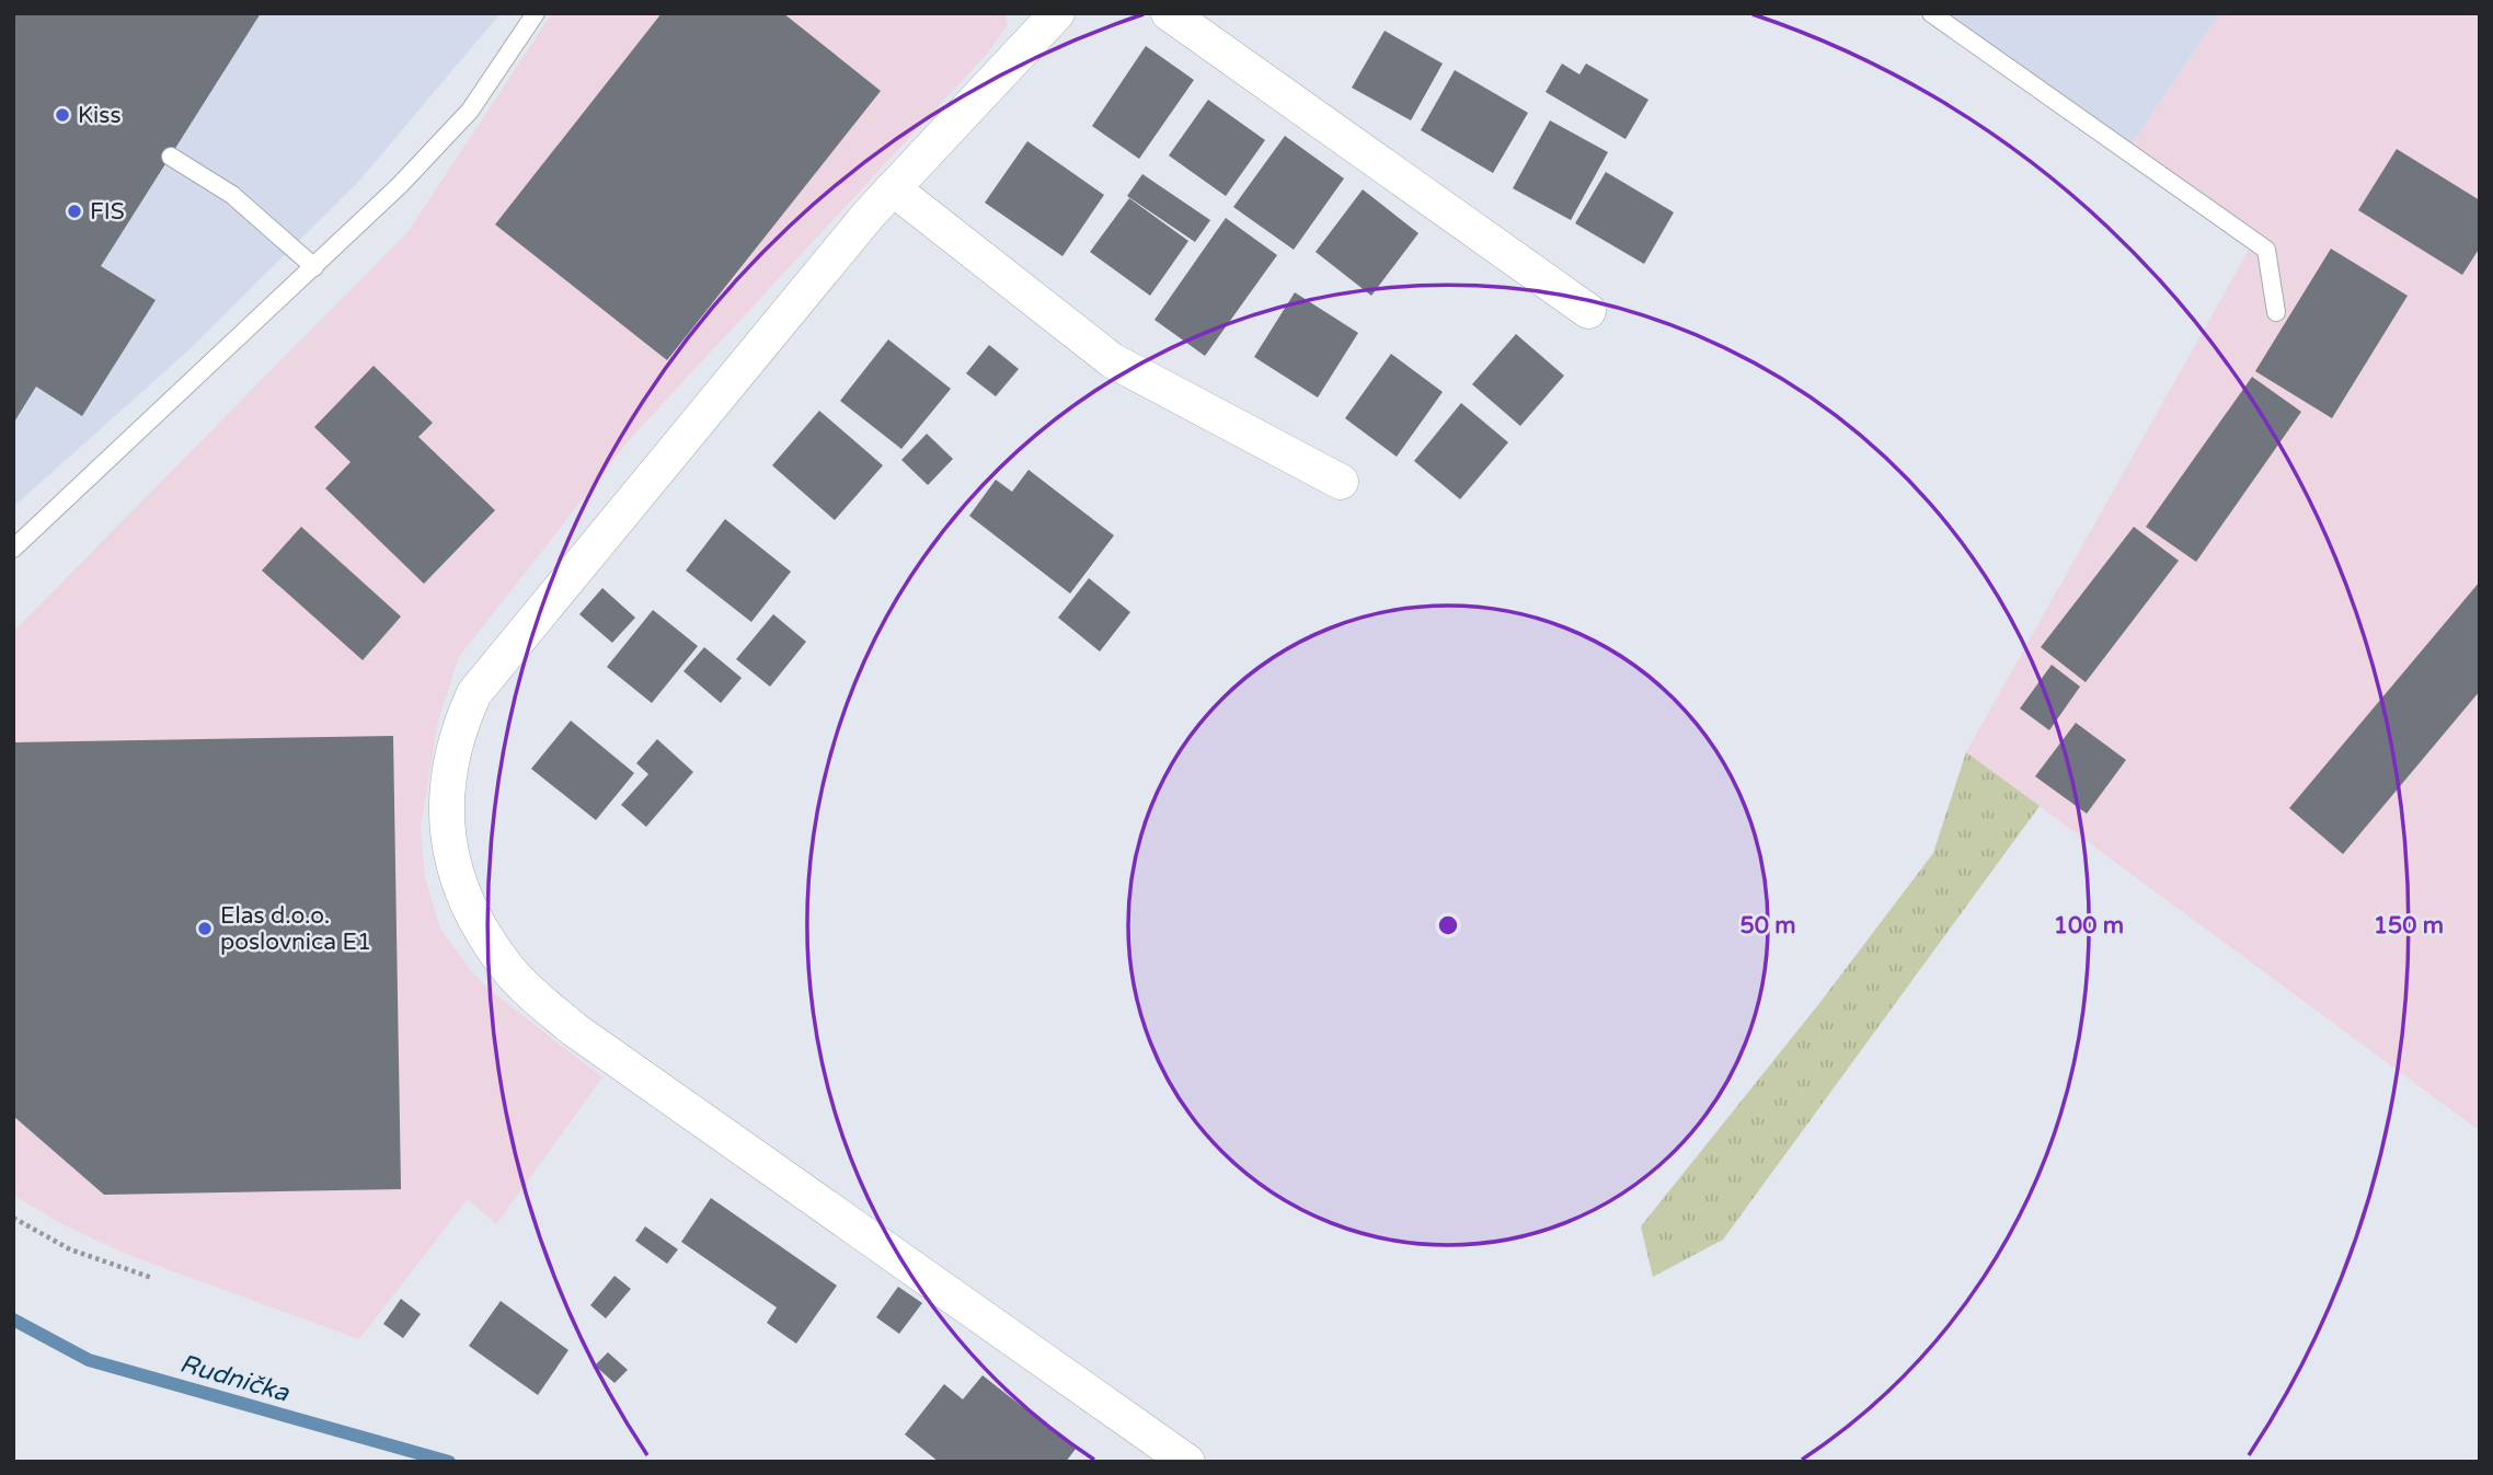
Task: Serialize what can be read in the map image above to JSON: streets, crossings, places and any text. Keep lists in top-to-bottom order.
{
  "water": ["Rudnička"],
  "places": ["Kiss", "FIS", "Elas d.o.o. poslovnica E1"],
  "rings": ["50 m", "100 m", "150 m"]
}
